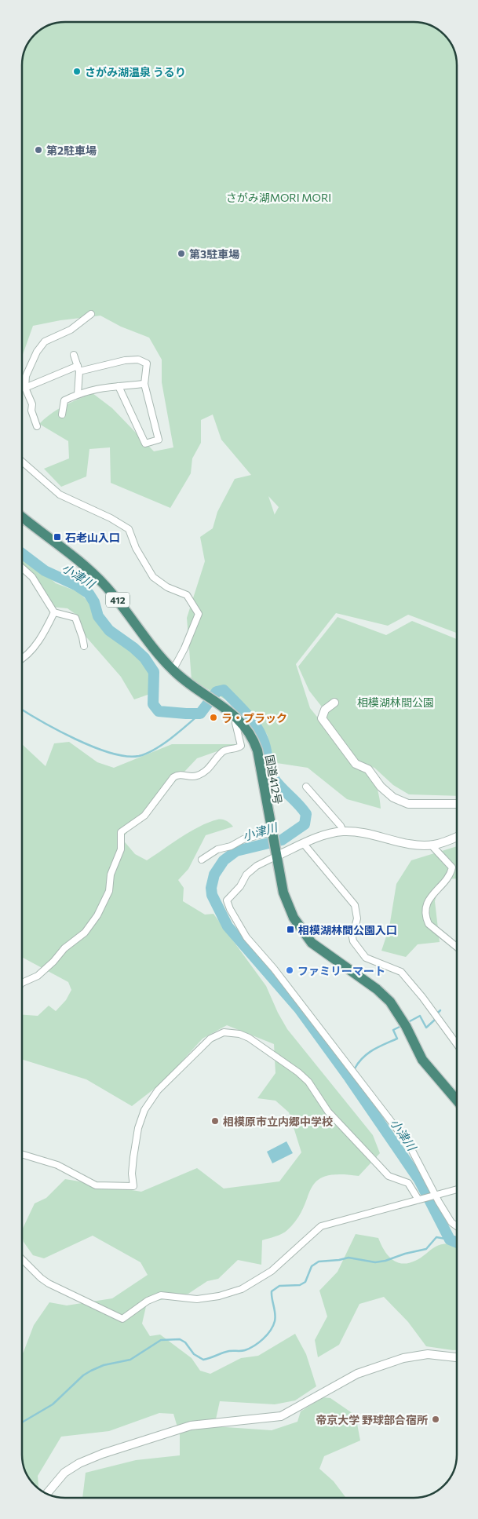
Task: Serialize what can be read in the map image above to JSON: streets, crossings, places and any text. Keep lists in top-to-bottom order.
{
  "streets": {
    "highway": ["412", "国道412号"]
  },
  "water": ["小津川"],
  "parks": ["さがみ湖MORI MORI", "相模湖林間公園"],
  "places": {
    "other": [
      "さがみ湖温泉 うるり",
      "第2駐車場",
      "第3駐車場",
      "ラ・プラック",
      "ファミリーマート",
      "相模原市立内郷中学校",
      "帝京大学 野球部合宿所"
    ],
    "transit": ["石老山入口", "相模湖林間公園入口"]
  }
}
